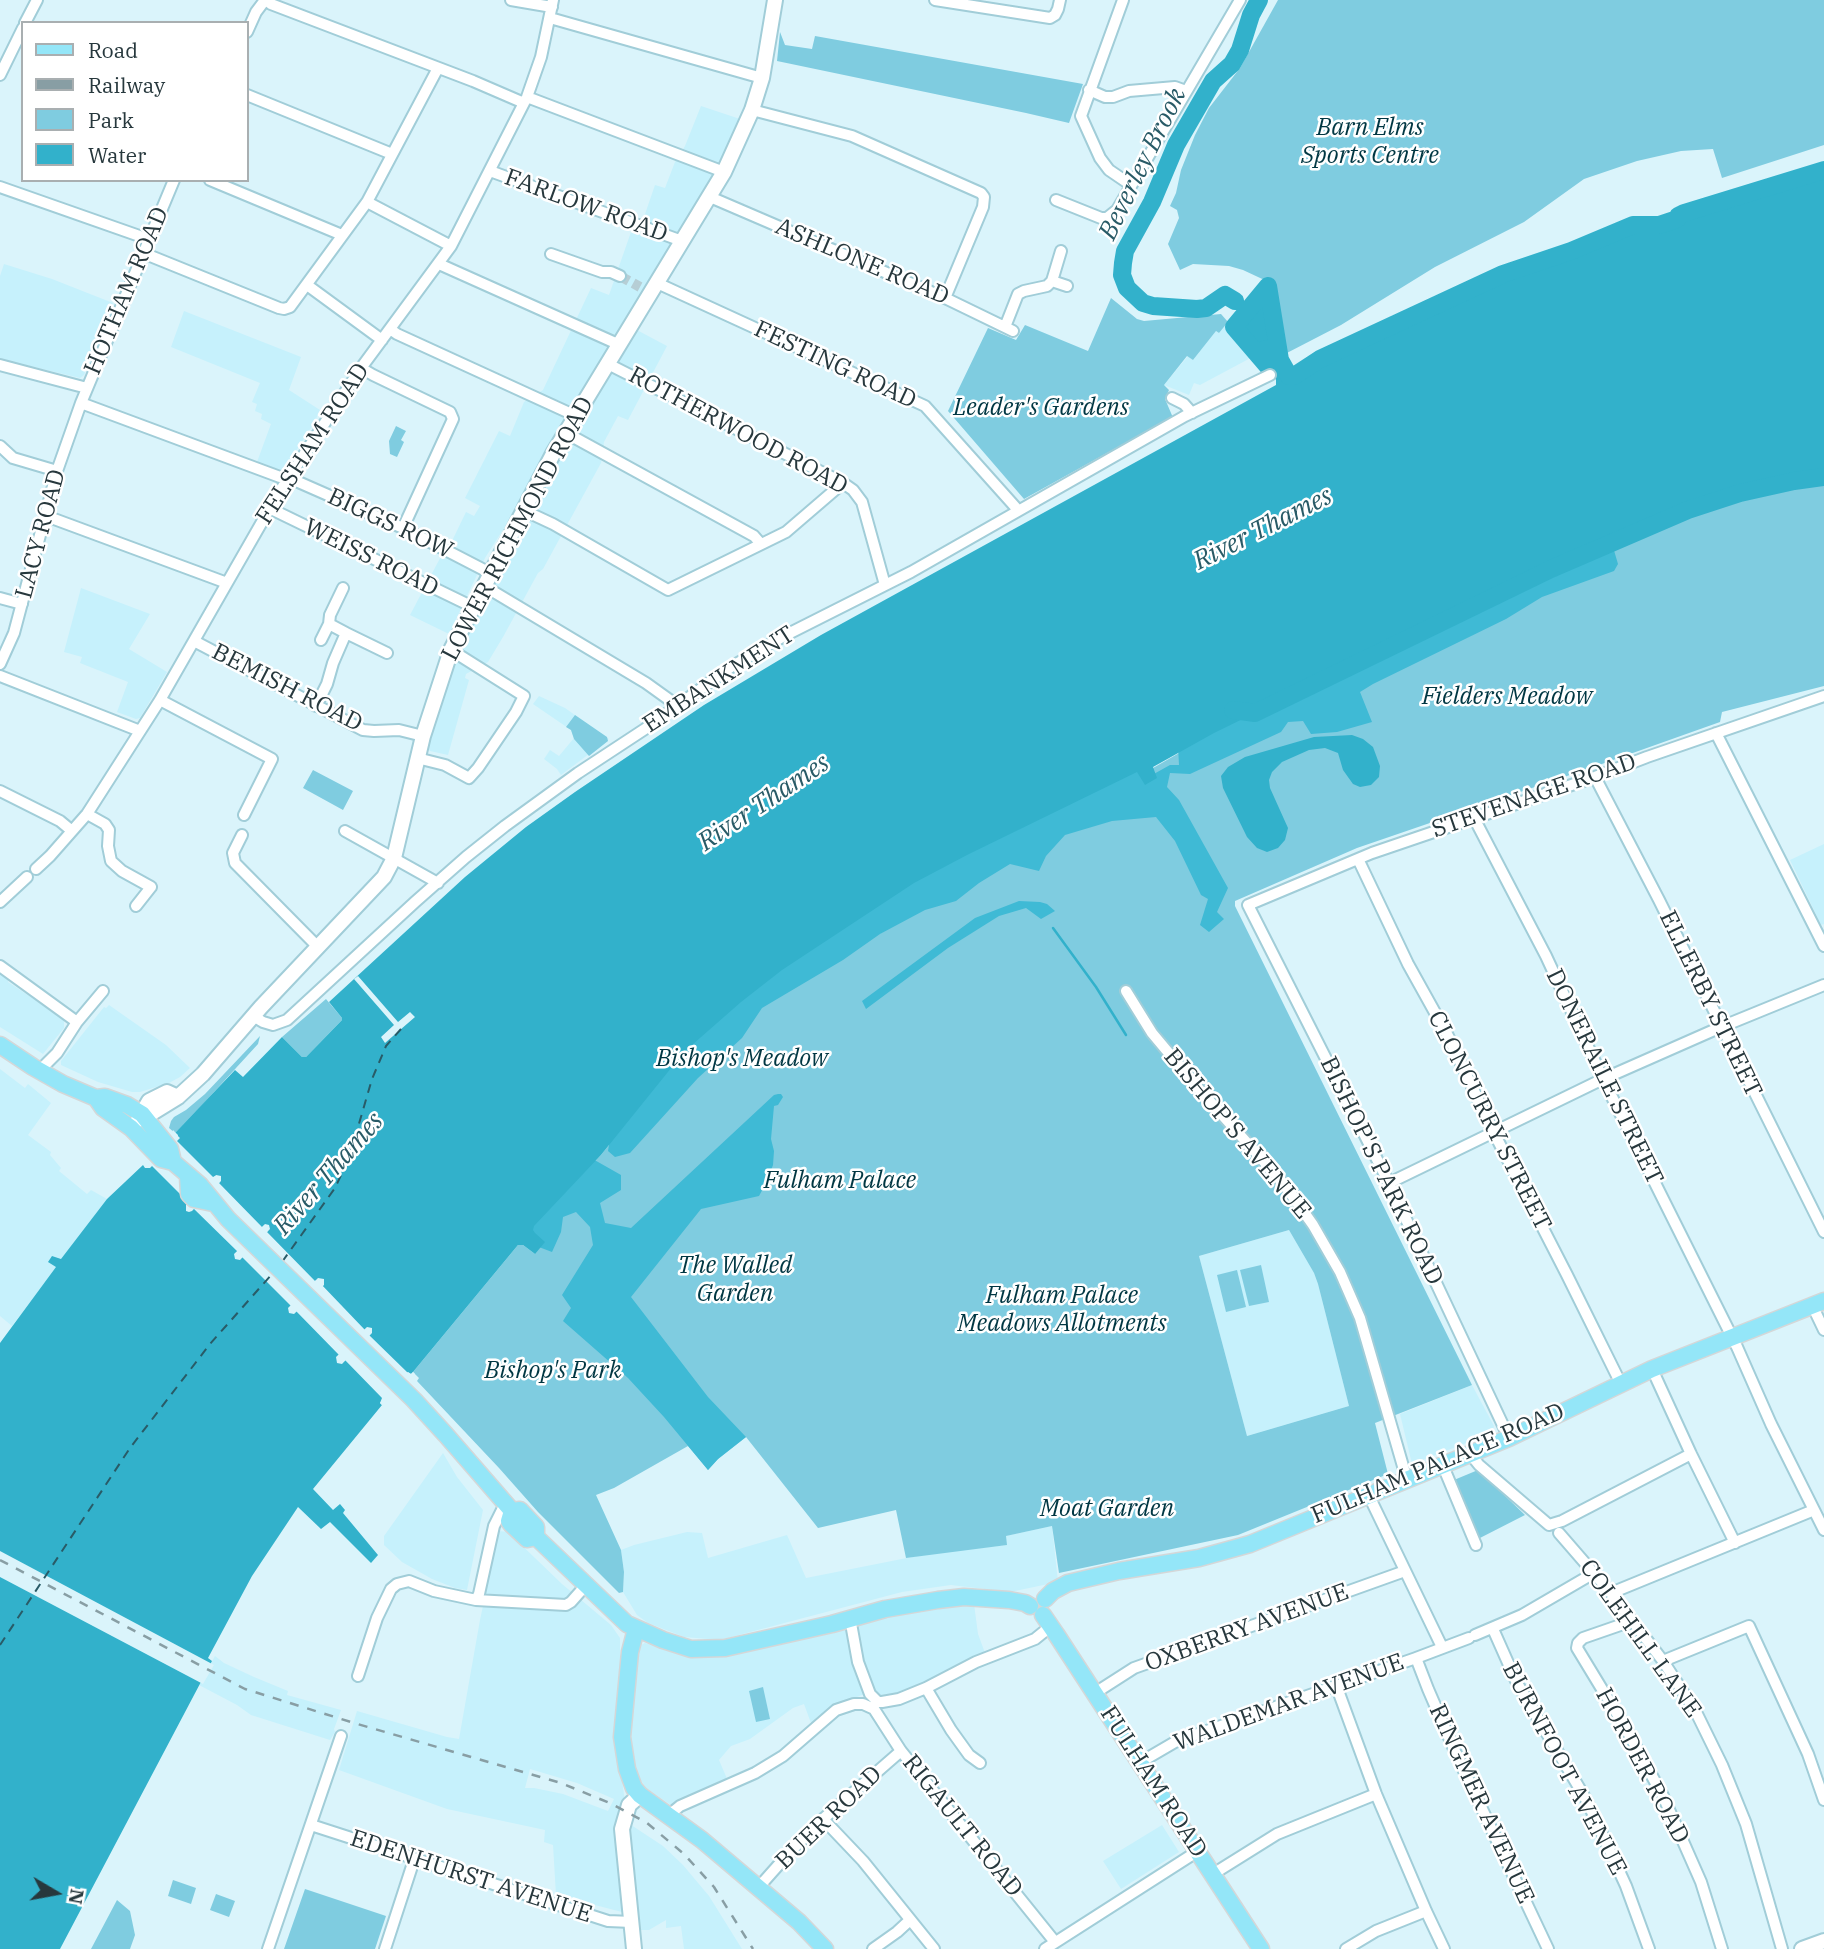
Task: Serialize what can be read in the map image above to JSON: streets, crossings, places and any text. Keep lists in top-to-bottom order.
{
  "streets": {
    "main road": ["LOWER RICHMOND ROAD", "FULHAM PALACE ROAD", "FULHAM ROAD"],
    "street": [
      "FARLOW ROAD",
      "ASHLONE ROAD",
      "HOTHAM ROAD",
      "FESTING ROAD",
      "ROTHERWOOD ROAD",
      "FELSHAM ROAD",
      "BIGGS ROW",
      "LACY ROAD",
      "WEISS ROAD",
      "EMBANKMENT",
      "BEMISH ROAD",
      "STEVENAGE ROAD",
      "ELLERBY STREET",
      "DONERAILE STREET",
      "CLONCURRY STREET",
      "BISHOP'S AVENUE",
      "BISHOP'S PARK ROAD",
      "OXBERRY AVENUE",
      "COLEHILL LANE",
      "WALDEMAR AVENUE",
      "HORDER ROAD",
      "BURNFOOT AVENUE",
      "RINGMER AVENUE",
      "BUER ROAD",
      "RIGAULT ROAD",
      "EDENHURST AVENUE"
    ]
  },
  "crossings": [
    ["FARLOW ROAD", "FELSHAM ROAD"],
    ["FARLOW ROAD", "LOWER RICHMOND ROAD"],
    ["ASHLONE ROAD", "LOWER RICHMOND ROAD"],
    ["HOTHAM ROAD", "BIGGS ROW"],
    ["HOTHAM ROAD", "LACY ROAD"],
    ["FESTING ROAD", "LOWER RICHMOND ROAD"],
    ["FESTING ROAD", "EMBANKMENT"],
    ["ROTHERWOOD ROAD", "LOWER RICHMOND ROAD"],
    ["ROTHERWOOD ROAD", "EMBANKMENT"],
    ["FELSHAM ROAD", "BIGGS ROW"],
    ["FELSHAM ROAD", "WEISS ROAD"],
    ["FELSHAM ROAD", "BEMISH ROAD"],
    ["BIGGS ROW", "LOWER RICHMOND ROAD"],
    ["BIGGS ROW", "LACY ROAD"],
    ["LOWER RICHMOND ROAD", "WEISS ROAD"],
    ["LOWER RICHMOND ROAD", "EMBANKMENT"],
    ["LOWER RICHMOND ROAD", "BEMISH ROAD"],
    ["STEVENAGE ROAD", "ELLERBY STREET"],
    ["STEVENAGE ROAD", "DONERAILE STREET"],
    ["STEVENAGE ROAD", "CLONCURRY STREET"],
    ["STEVENAGE ROAD", "BISHOP'S PARK ROAD"],
    ["DONERAILE STREET", "FULHAM PALACE ROAD"],
    ["CLONCURRY STREET", "FULHAM PALACE ROAD"],
    ["BISHOP'S AVENUE", "FULHAM PALACE ROAD"],
    ["BISHOP'S PARK ROAD", "FULHAM PALACE ROAD"],
    ["FULHAM PALACE ROAD", "FULHAM ROAD"],
    ["OXBERRY AVENUE", "FULHAM ROAD"],
    ["COLEHILL LANE", "HORDER ROAD"],
    ["WALDEMAR AVENUE", "BURNFOOT AVENUE"],
    ["WALDEMAR AVENUE", "FULHAM ROAD"],
    ["WALDEMAR AVENUE", "RINGMER AVENUE"],
    ["BUER ROAD", "RIGAULT ROAD"]
  ],
  "water": ["Beverley Brook", "River Thames"],
  "parks": [
    "Barn Elms Sports Centre",
    "Leader's Gardens",
    "Fielders Meadow",
    "Bishop's Meadow",
    "Fulham Palace",
    "The Walled Garden",
    "Fulham Palace Meadows Allotments",
    "Bishop's Park",
    "Moat Garden"
  ],
  "legend": [
    "Road",
    "Railway",
    "Park",
    "Water"
  ],
  "north": "right"
}
